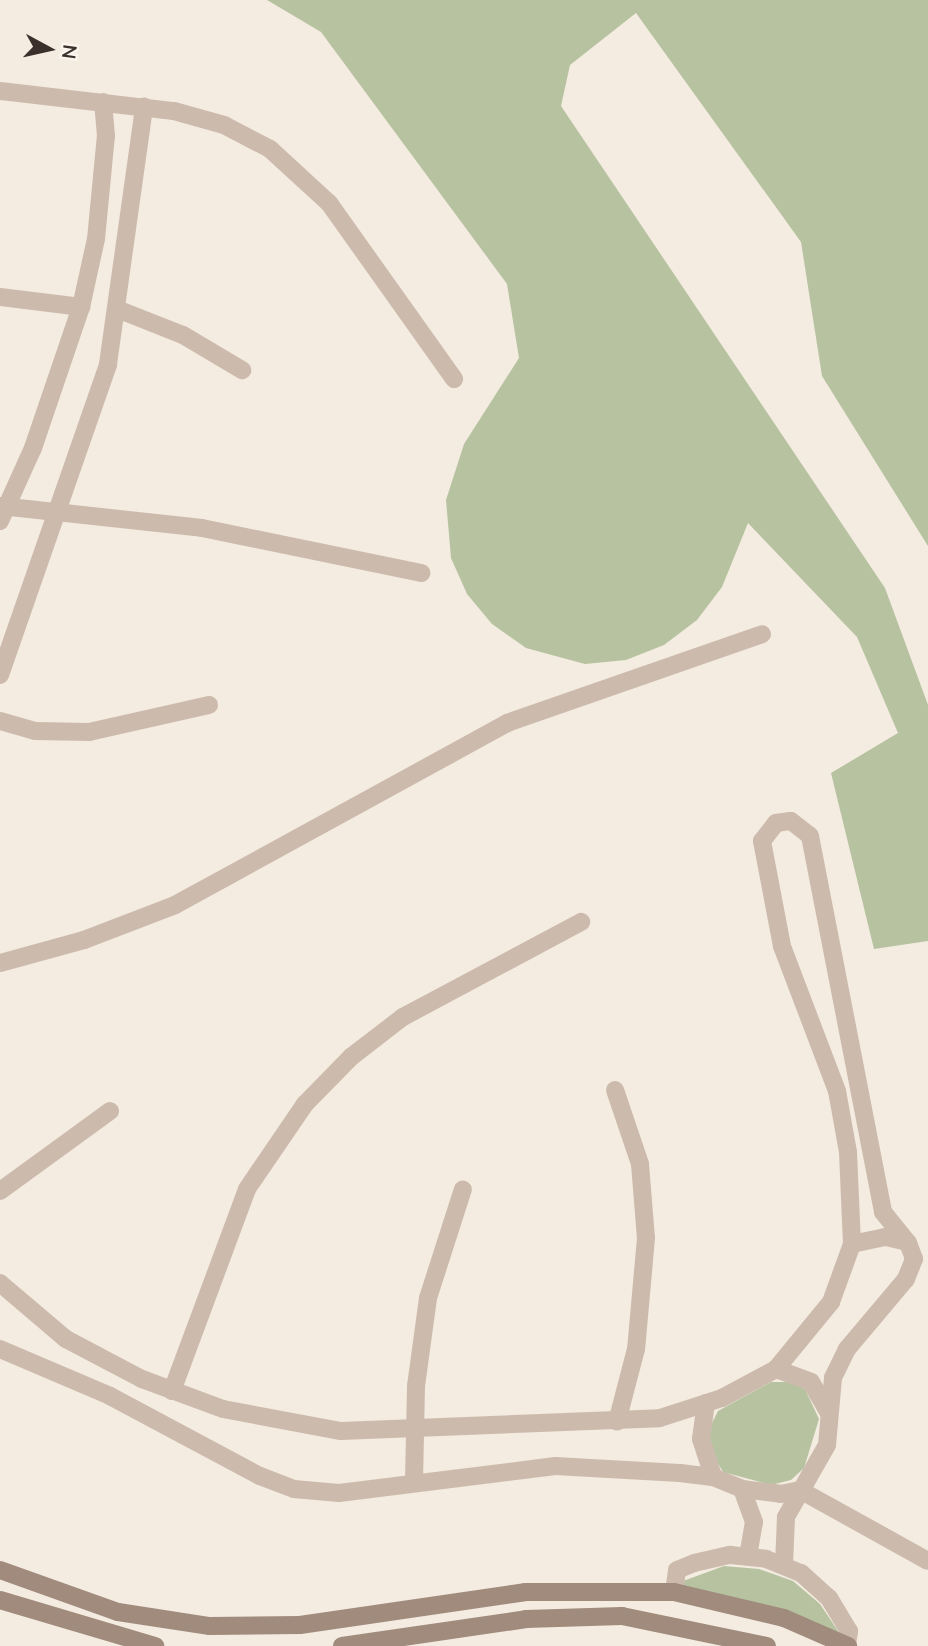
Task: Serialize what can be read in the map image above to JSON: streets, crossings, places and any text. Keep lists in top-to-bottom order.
{
  "north": "right"
}
